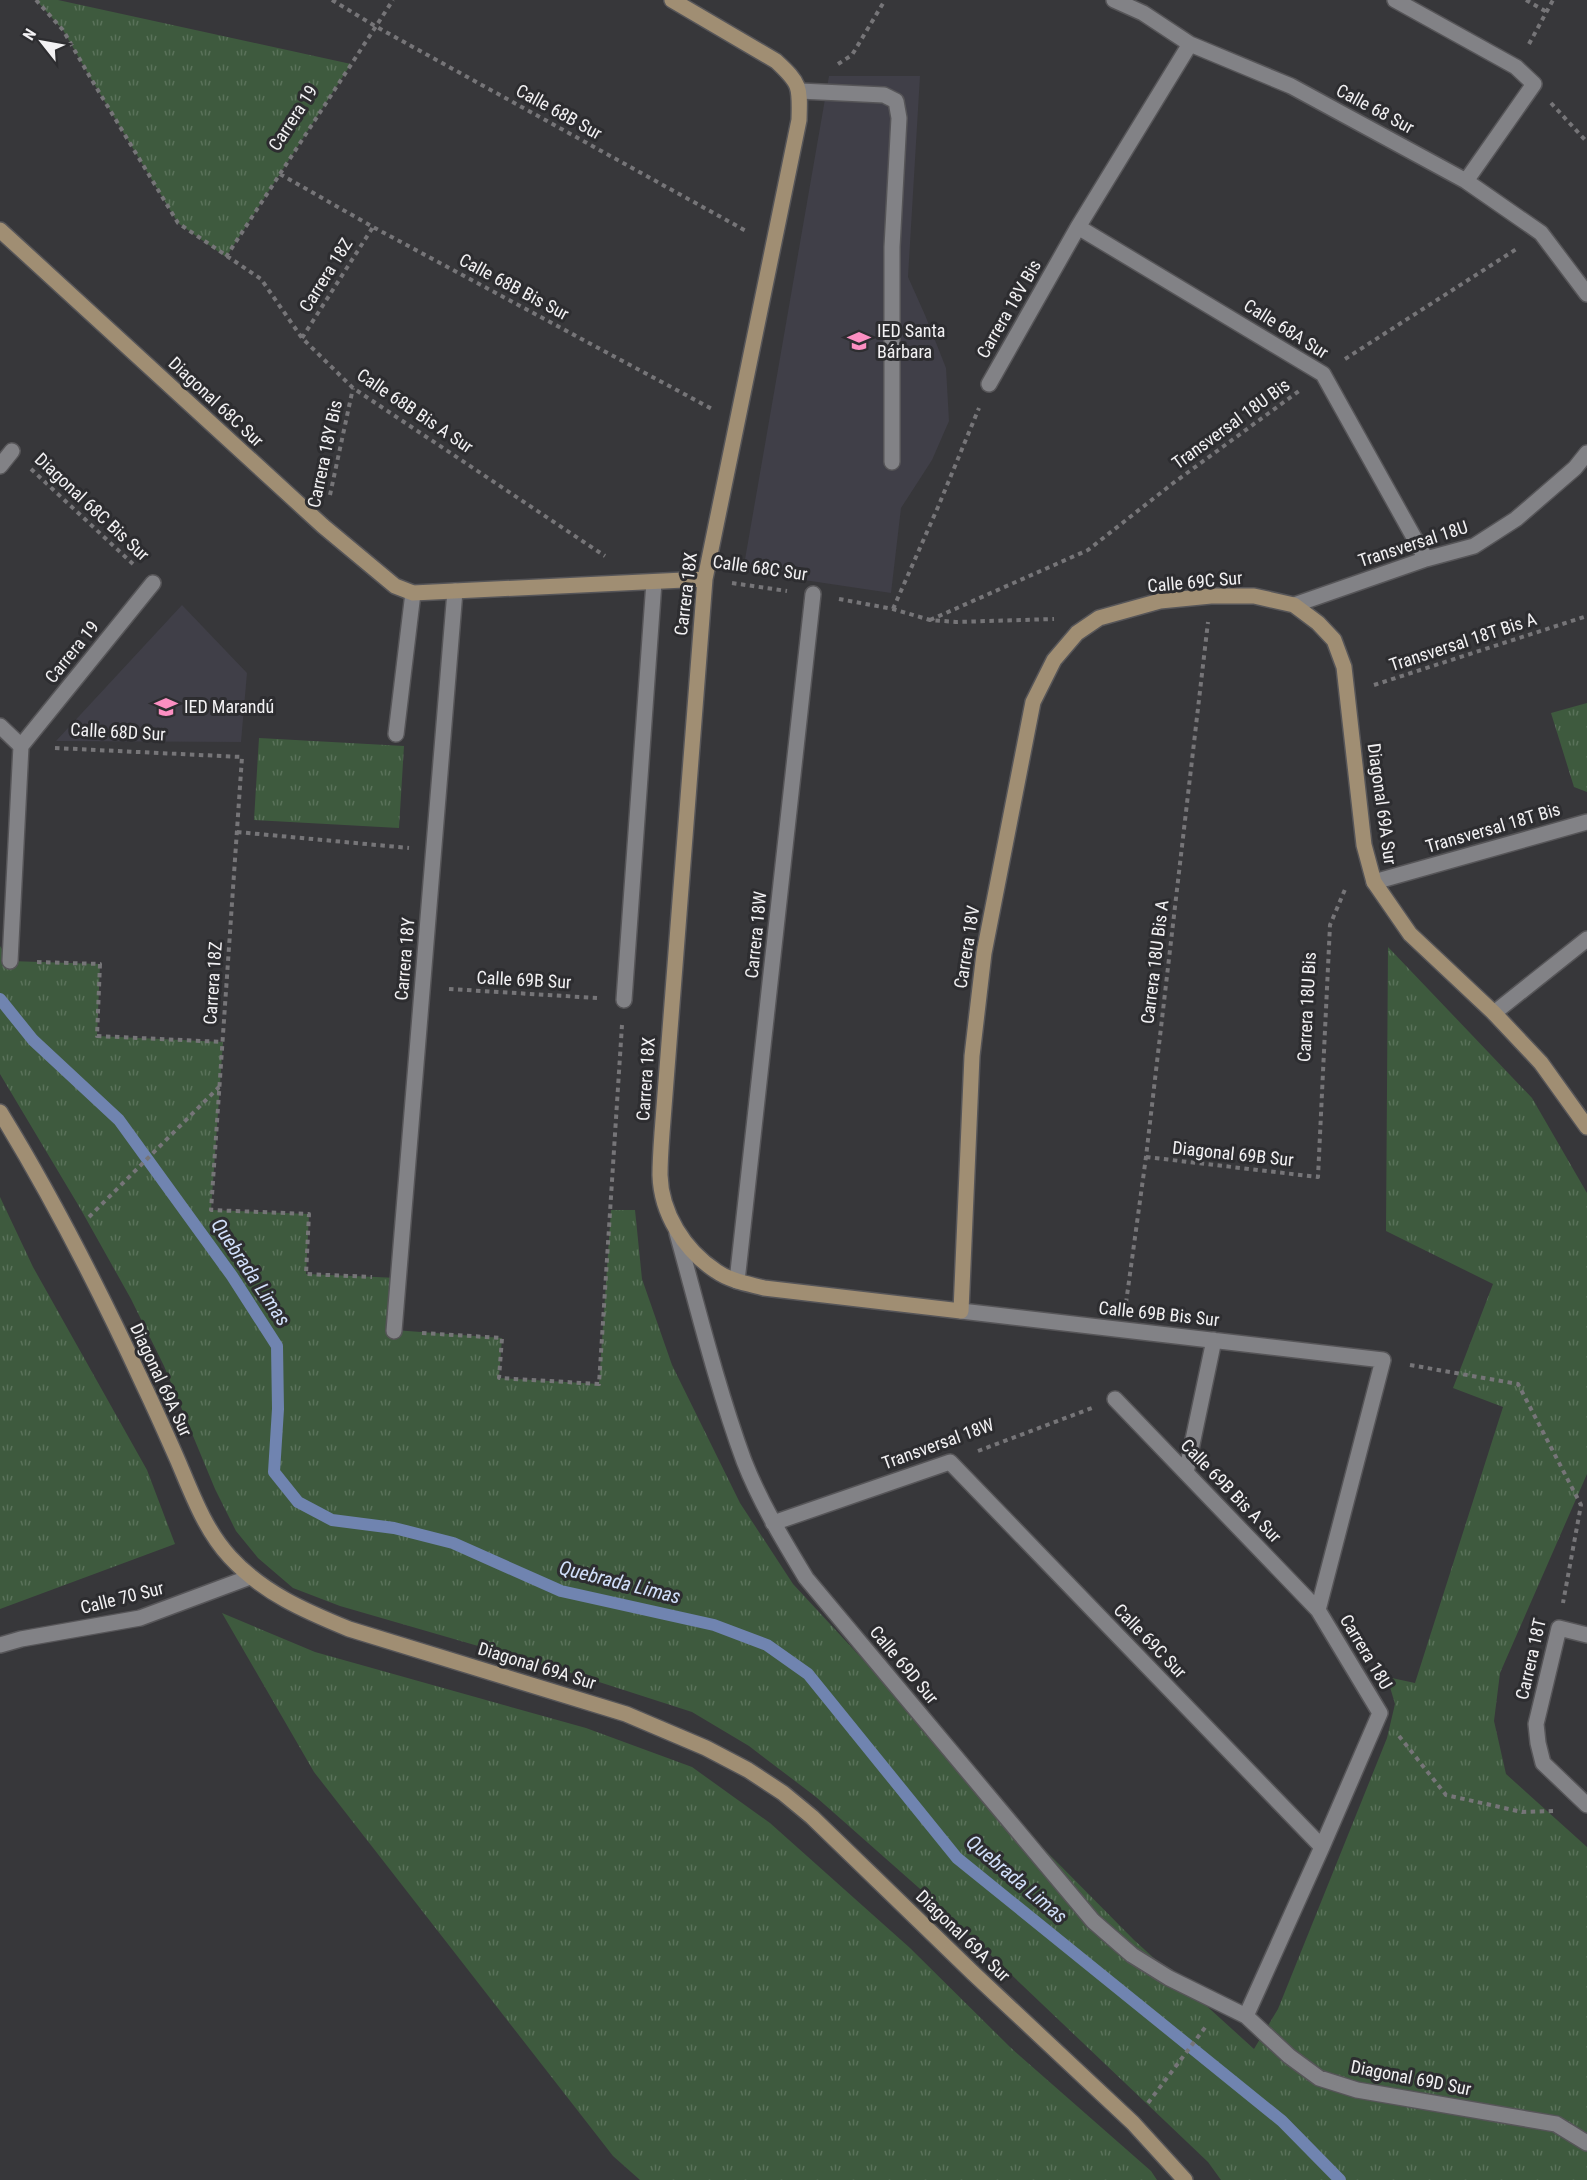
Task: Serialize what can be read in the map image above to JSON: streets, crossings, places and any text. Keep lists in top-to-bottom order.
{
  "streets": {
    "street": [
      "Calle 68 Sur",
      "Carrera 19",
      "Carrera 18V Bis",
      "Calle 68A Sur",
      "Diagonal 68C Sur",
      "Transversal 18U",
      "Calle 68C Sur",
      "Calle 69C Sur",
      "Carrera 18X",
      "Diagonal 69A Sur",
      "Transversal 18T Bis",
      "Carrera 18W",
      "Carrera 18V",
      "Carrera 18Y",
      "Calle 69B Bis Sur",
      "Transversal 18W",
      "Calle 69B Bis A Sur",
      "Calle 70 Sur",
      "Carrera 18U",
      "Carrera 18T",
      "Calle 69D Sur",
      "Diagonal 69D Sur"
    ],
    "path": [
      "Calle 68B Sur",
      "Carrera 18Z",
      "Calle 68B Bis Sur",
      "Calle 68B Bis A Sur",
      "Transversal 18U Bis",
      "Carrera 18Y Bis",
      "Diagonal 68C Bis Sur",
      "Transversal 18T Bis A",
      "Calle 68D Sur",
      "Carrera 18U Bis A",
      "Calle 69B Sur",
      "Carrera 18U Bis",
      "Diagonal 69B Sur"
    ]
  },
  "crossings": [
    ["Calle 68 Sur", "Carrera 18V Bis"],
    ["Calle 68 Sur", "Transversal 18U Bis"],
    ["Calle 68B Sur", "Carrera 19"],
    ["Calle 68B Sur", "Carrera 18X"],
    ["Carrera 19", "Calle 68B Bis Sur"],
    ["Carrera 19", "Calle 68B Bis A Sur"],
    ["Carrera 19", "Diagonal 68C Bis Sur"],
    ["Carrera 19", "Calle 68D Sur"],
    ["Carrera 18Z", "Calle 68B Bis Sur"],
    ["Carrera 18Z", "Calle 68B Bis A Sur"],
    ["Carrera 18Z", "Calle 68D Sur"],
    ["Carrera 18Z", "Carrera 18Y"],
    ["Calle 68B Bis Sur", "Carrera 18X"],
    ["Carrera 18V Bis", "Calle 68A Sur"],
    ["Carrera 18V Bis", "Calle 68C Sur"],
    ["Calle 68A Sur", "Transversal 18U Bis"],
    ["Calle 68A Sur", "Transversal 18U"],
    ["Diagonal 68C Sur", "Carrera 18Y Bis"],
    ["Diagonal 68C Sur", "Calle 68C Sur"],
    ["Calle 68B Bis A Sur", "Carrera 18Y Bis"],
    ["Calle 68B Bis A Sur", "Calle 68C Sur"],
    ["Calle 68B Bis A Sur", "Carrera 18X"],
    ["Transversal 18U Bis", "Calle 68C Sur"],
    ["Transversal 18U", "Calle 69C Sur"],
    ["Transversal 18U", "Diagonal 69A Sur"],
    ["Calle 68C Sur", "Calle 69C Sur"],
    ["Calle 68C Sur", "Carrera 18X"],
    ["Calle 68C Sur", "Carrera 18W"],
    ["Calle 68C Sur", "Carrera 18V"],
    ["Calle 68C Sur", "Carrera 18Y"],
    ["Calle 69C Sur", "Diagonal 69A Sur"],
    ["Calle 69C Sur", "Carrera 18V"],
    ["Calle 69C Sur", "Carrera 18U Bis A"],
    ["Calle 69C Sur", "Transversal 18W"],
    ["Calle 69C Sur", "Carrera 18U"],
    ["Carrera 18X", "Carrera 18Y"],
    ["Carrera 18X", "Calle 69B Sur"],
    ["Carrera 18X", "Calle 69B Bis Sur"],
    ["Carrera 18X", "Calle 69D Sur"],
    ["Transversal 18T Bis A", "Diagonal 69A Sur"],
    ["Diagonal 69A Sur", "Transversal 18T Bis"],
    ["Diagonal 69A Sur", "Carrera 18U Bis"],
    ["Diagonal 69A Sur", "Calle 70 Sur"],
    ["Carrera 18W", "Calle 69B Bis Sur"],
    ["Carrera 18V", "Calle 69B Bis Sur"],
    ["Carrera 18Y", "Calle 69B Sur"],
    ["Carrera 18U Bis A", "Diagonal 69B Sur"],
    ["Carrera 18U Bis A", "Calle 69B Bis Sur"],
    ["Carrera 18U Bis", "Diagonal 69B Sur"],
    ["Calle 69B Bis Sur", "Carrera 18U"],
    ["Calle 69B Bis Sur", "Carrera 18T"],
    ["Calle 69B Bis Sur", "Calle 69D Sur"],
    ["Transversal 18W", "Calle 69B Bis A Sur"],
    ["Transversal 18W", "Calle 69D Sur"],
    ["Calle 69B Bis A Sur", "Carrera 18U"],
    ["Carrera 18U", "Carrera 18T"],
    ["Carrera 18U", "Calle 69D Sur"],
    ["Carrera 18U", "Diagonal 69D Sur"],
    ["Calle 69D Sur", "Diagonal 69D Sur"]
  ],
  "water": ["Quebrada Limas"],
  "places": {
    "school or university": ["IED Santa Bárbara", "IED Marandú"]
  },
  "north": "top left"
}
